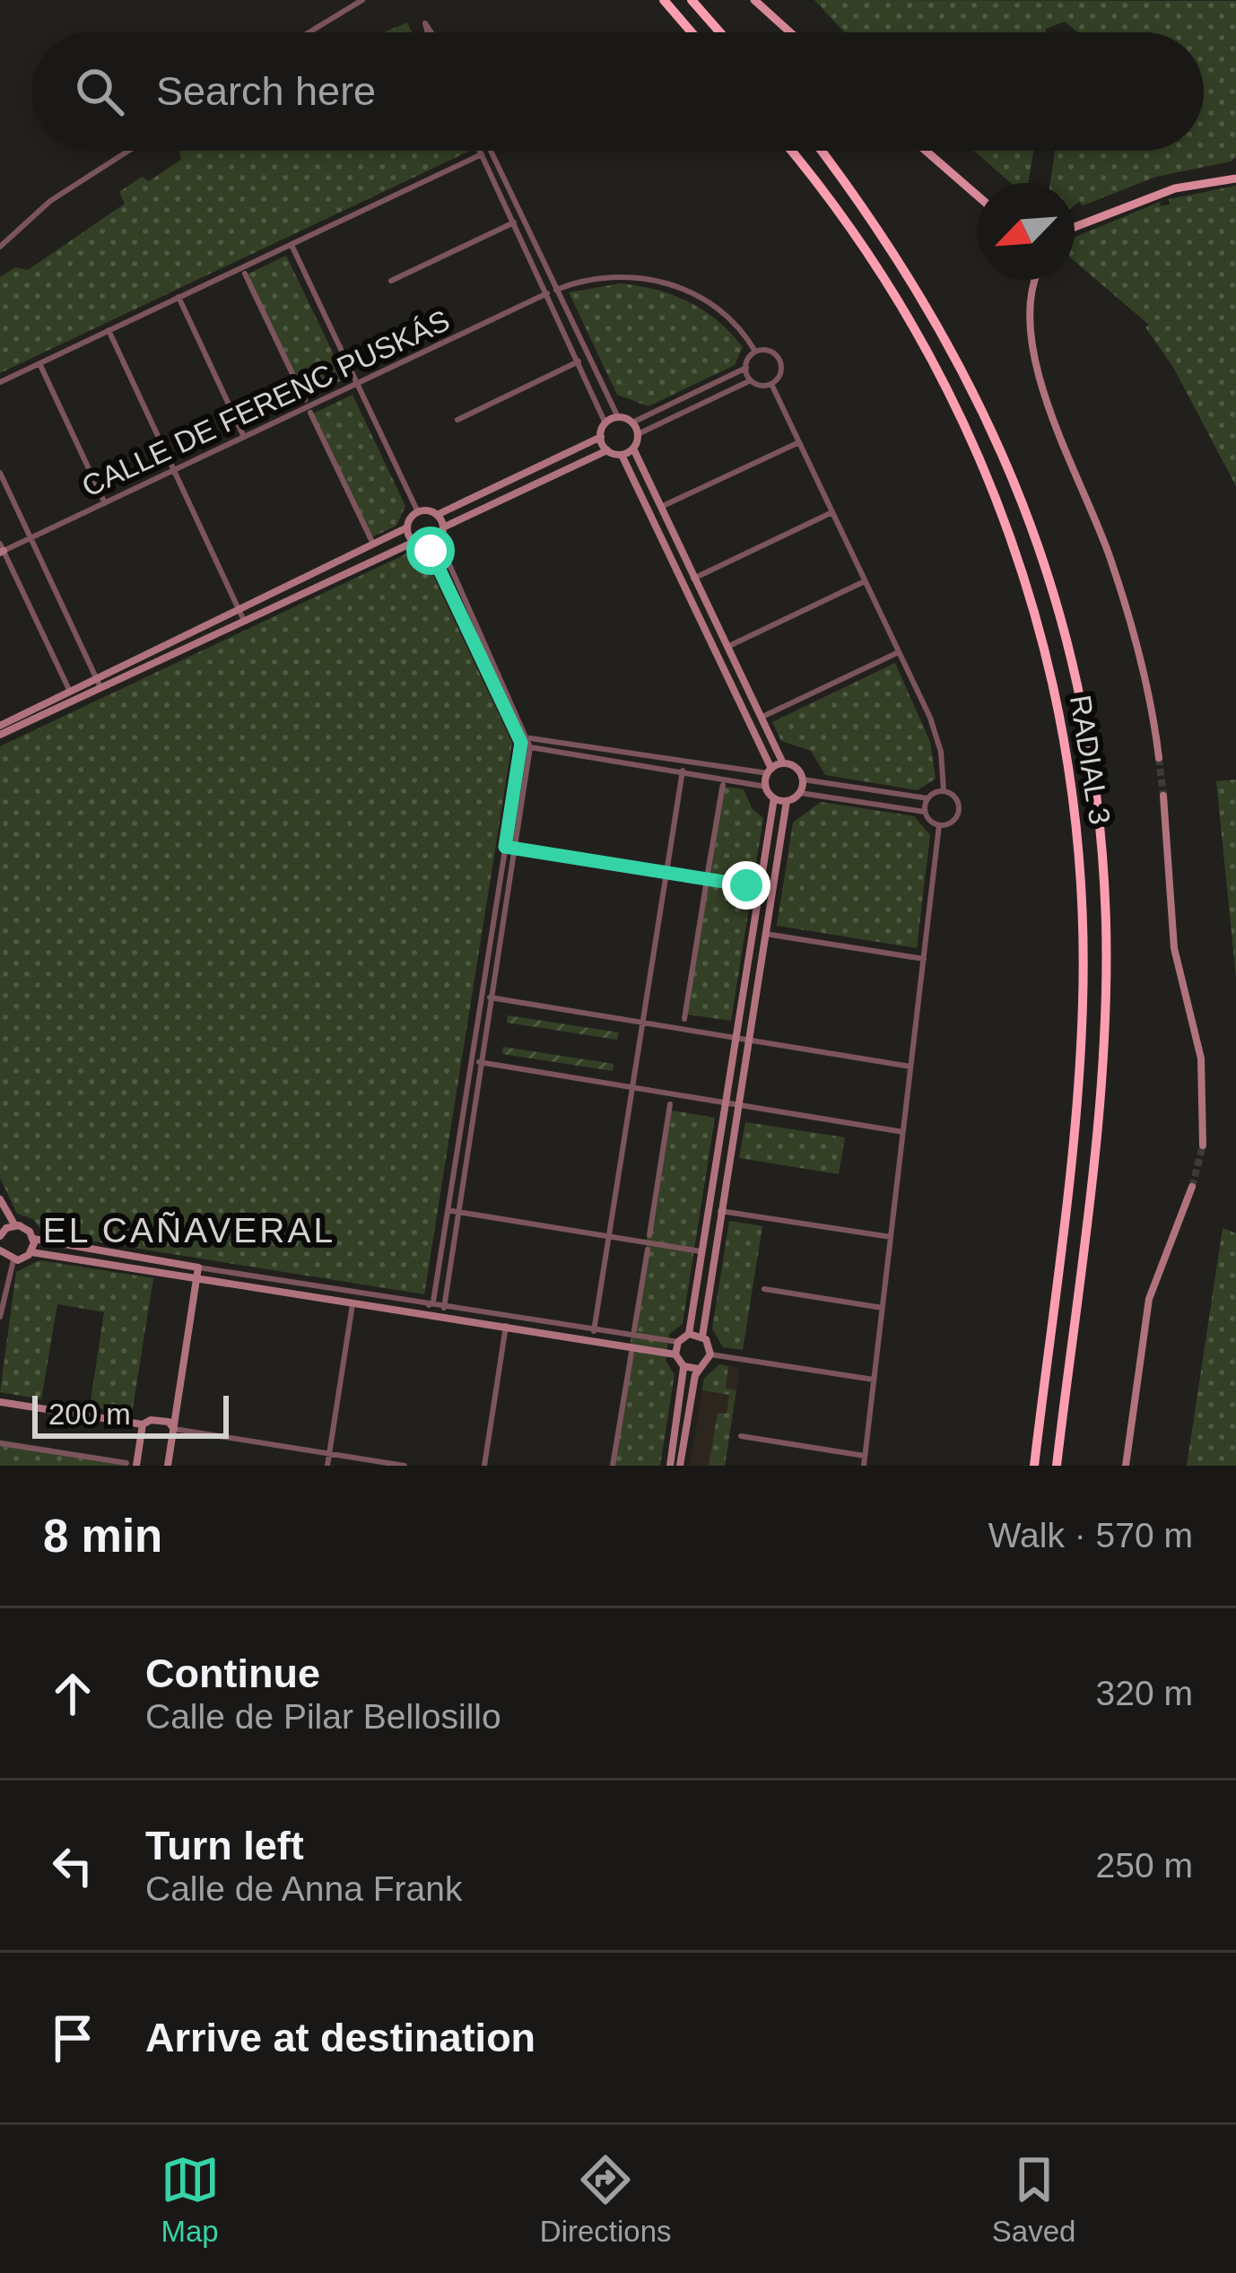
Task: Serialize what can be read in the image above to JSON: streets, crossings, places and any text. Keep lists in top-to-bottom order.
{
  "streets": {
    "highway": ["RADIAL 3"],
    "street": ["CALLE DE FERENC PUSKÁS"]
  },
  "districts": ["EL CAÑAVERAL"],
  "scale_bar": "200 m",
  "north": "bottom left",
  "page": {
    "search": "Search here",
    "scale": "200 m",
    "heading": ["8 min", "Walk · 570 m"],
    "list": [
      ["Continue", "Calle de Pilar Bellosillo", "320 m"],
      ["Turn left", "Calle de Anna Frank", "250 m"],
      "Arrive at destination"
    ],
    "nav": ["Map", "Directions", "Saved"]
  }
}
